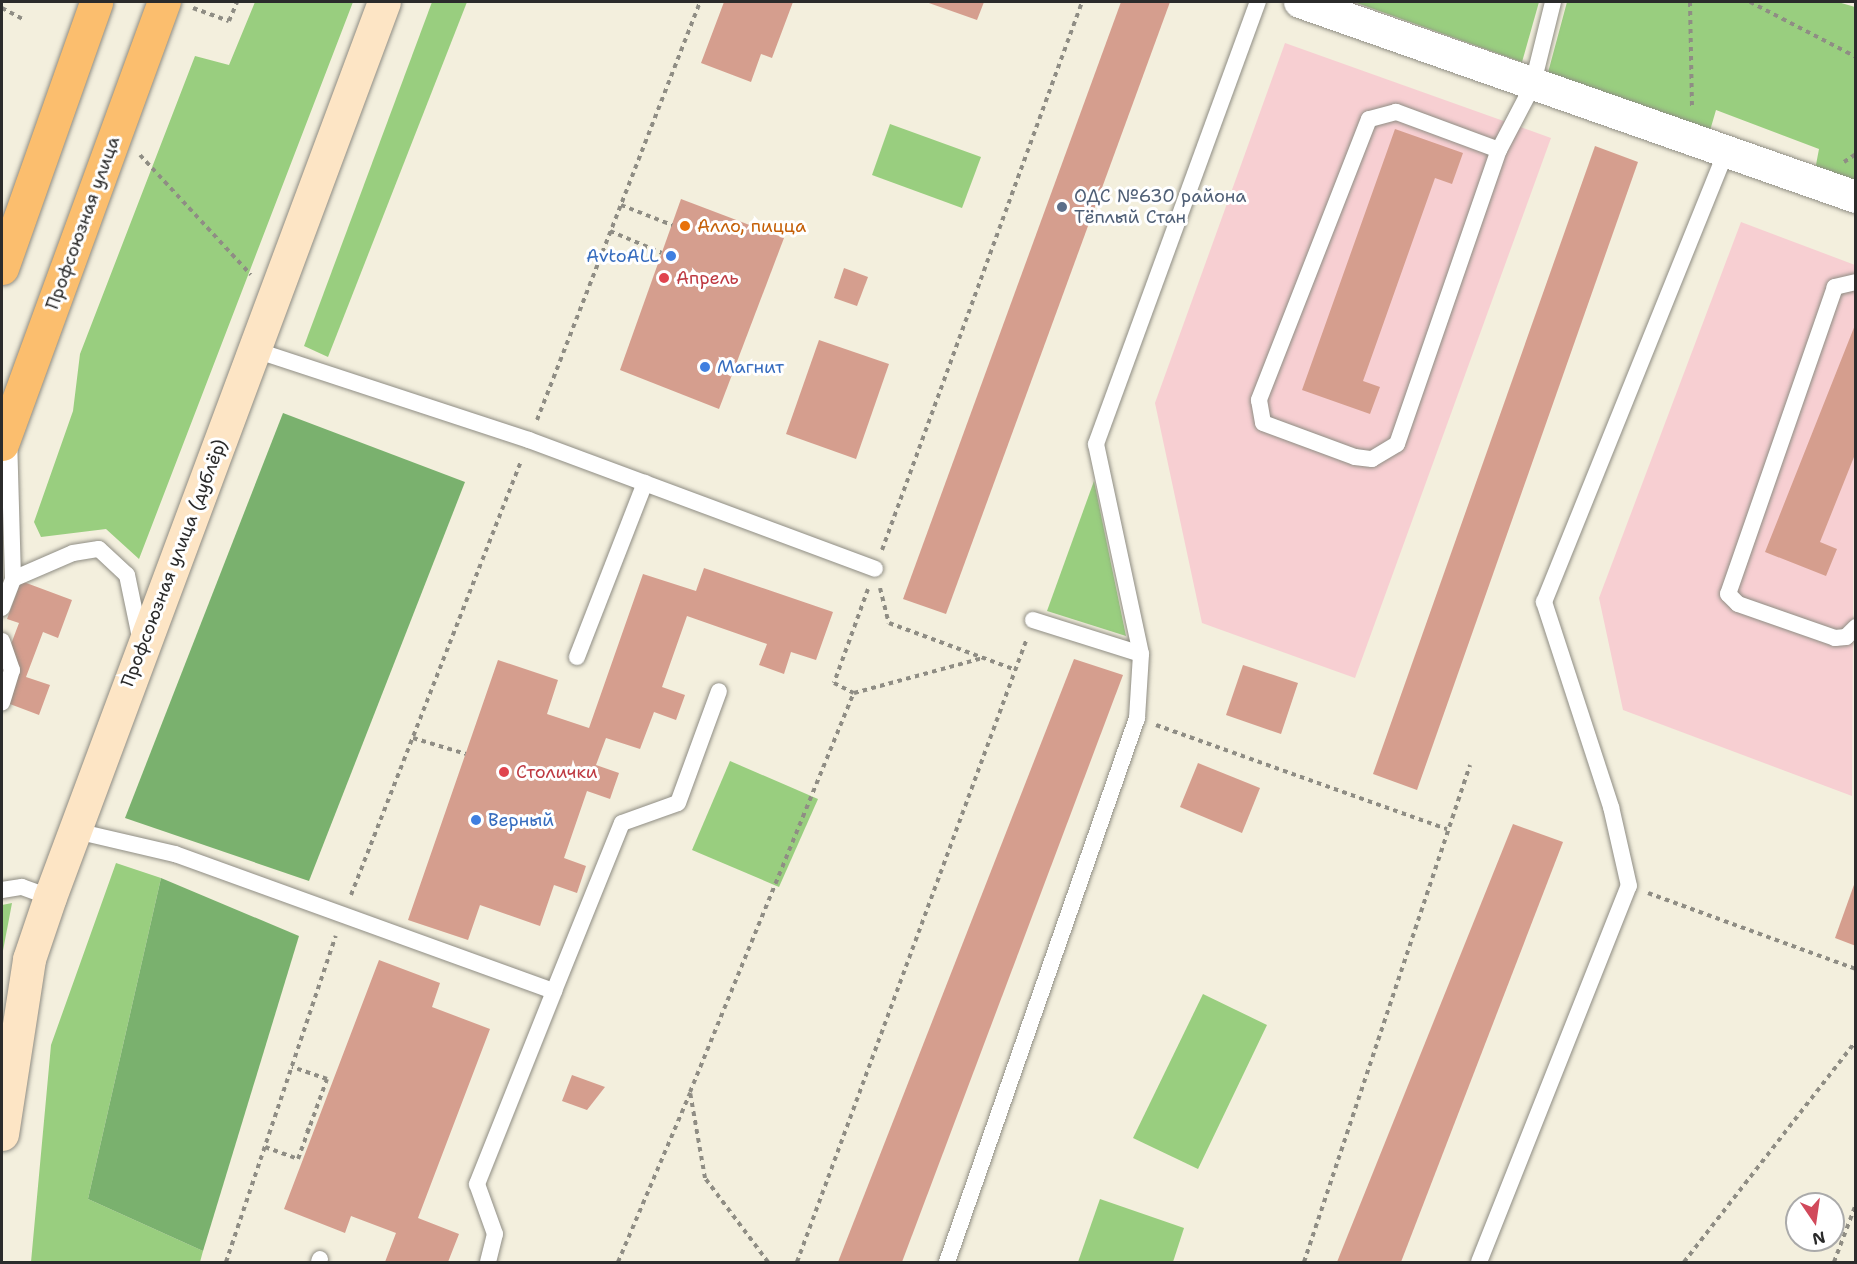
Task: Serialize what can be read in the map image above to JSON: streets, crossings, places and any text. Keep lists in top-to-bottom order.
{
  "streets": {
    "main road": ["Профсоюзная улица"],
    "street": ["Профсоюзная улица (дублёр)"]
  },
  "places": [
    "ОДС №630 района Тёплый Стан",
    "Алло, пицца",
    "AvtoALL",
    "Апрель",
    "Магнит",
    "Столички",
    "Верный"
  ],
  "north": "bottom"
}
